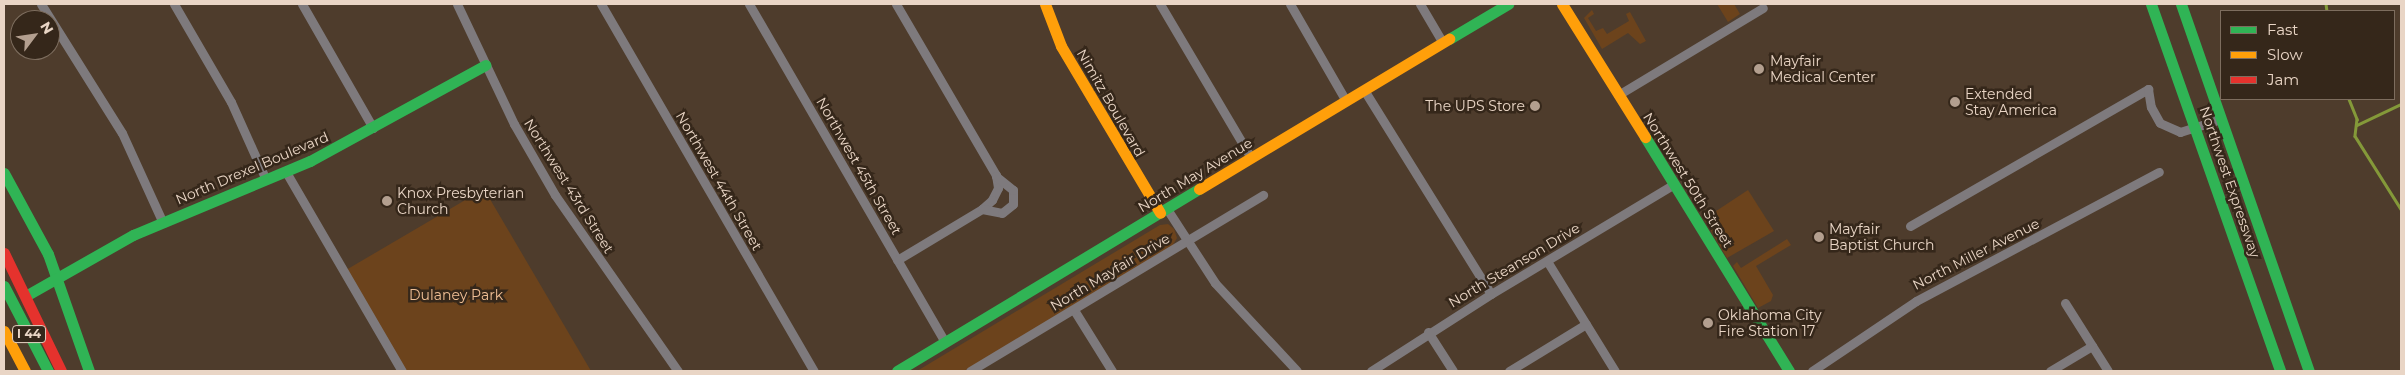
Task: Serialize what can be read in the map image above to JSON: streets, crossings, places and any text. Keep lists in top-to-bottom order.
{
  "streets": {
    "main road": [
      "Nimitz Boulevard",
      "North Drexel Boulevard",
      "North May Avenue",
      "Northwest 50th Street",
      "Northwest Expressway",
      "I 44"
    ],
    "street": [
      "Northwest 45th Street",
      "Northwest 44th Street",
      "Northwest 43rd Street",
      "North Miller Avenue",
      "North Steanson Drive",
      "North Mayfair Drive"
    ]
  },
  "crossings": [
    ["Nimitz Boulevard", "North May Avenue"],
    ["Northwest 45th Street", "North May Avenue"],
    ["North Drexel Boulevard", "Northwest 43rd Street"],
    ["Northwest 50th Street", "North Steanson Drive"]
  ],
  "parks": ["Dulaney Park"],
  "places": [
    "Mayfair Medical Center",
    "Extended Stay America",
    "The UPS Store",
    "Knox Presbyterian Church",
    "Mayfair Baptist Church",
    "Oklahoma City Fire Station 17"
  ],
  "legend": ["Fast", "Slow", "Jam"],
  "north": "top right"
}
